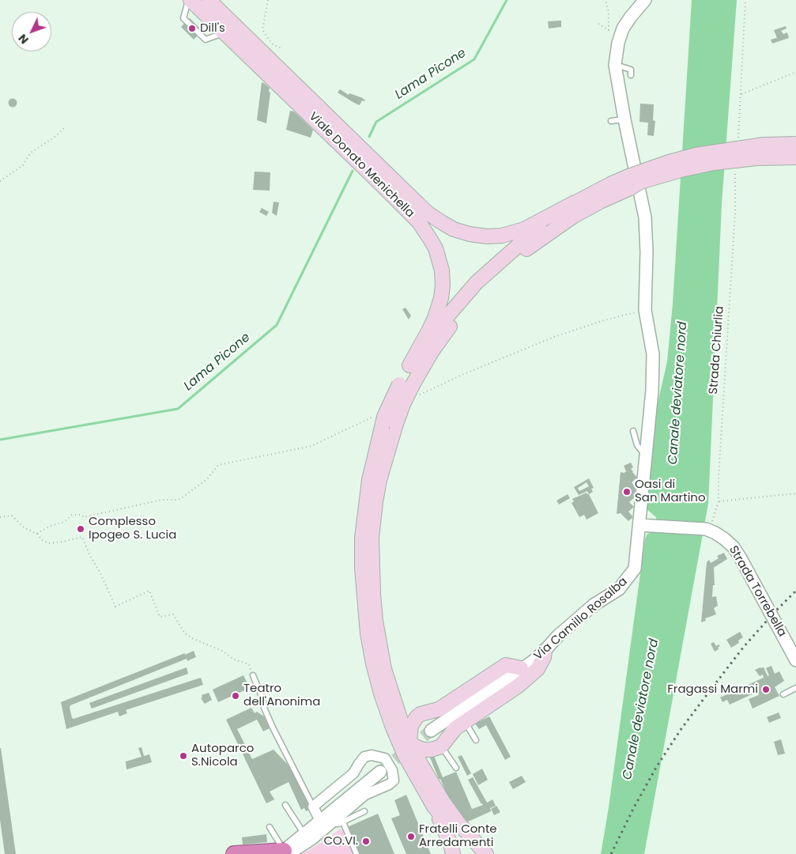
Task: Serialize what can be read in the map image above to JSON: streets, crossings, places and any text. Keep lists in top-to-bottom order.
{
  "streets": {
    "main road": ["Viale Donato Menichella"],
    "street": ["Strada Torrebella", "Via Camillo Rosalba"],
    "path": ["Strada Chiurlia"]
  },
  "crossings": [
    ["Strada Chiurlia", "Strada Torrebella"],
    ["Strada Torrebella", "Via Camillo Rosalba"]
  ],
  "water": ["Lama Picone", "Canale deviatore nord"],
  "places": [
    "Dill's",
    "Oasi di San Martino",
    "Complesso Ipogeo S. Lucia",
    "Fragassi Marmi",
    "Teatro dell'Anonima",
    "Autoparco S.Nicola",
    "Fratelli Conte Arredamenti",
    "CO.VI."
  ],
  "north": "bottom left"
}
